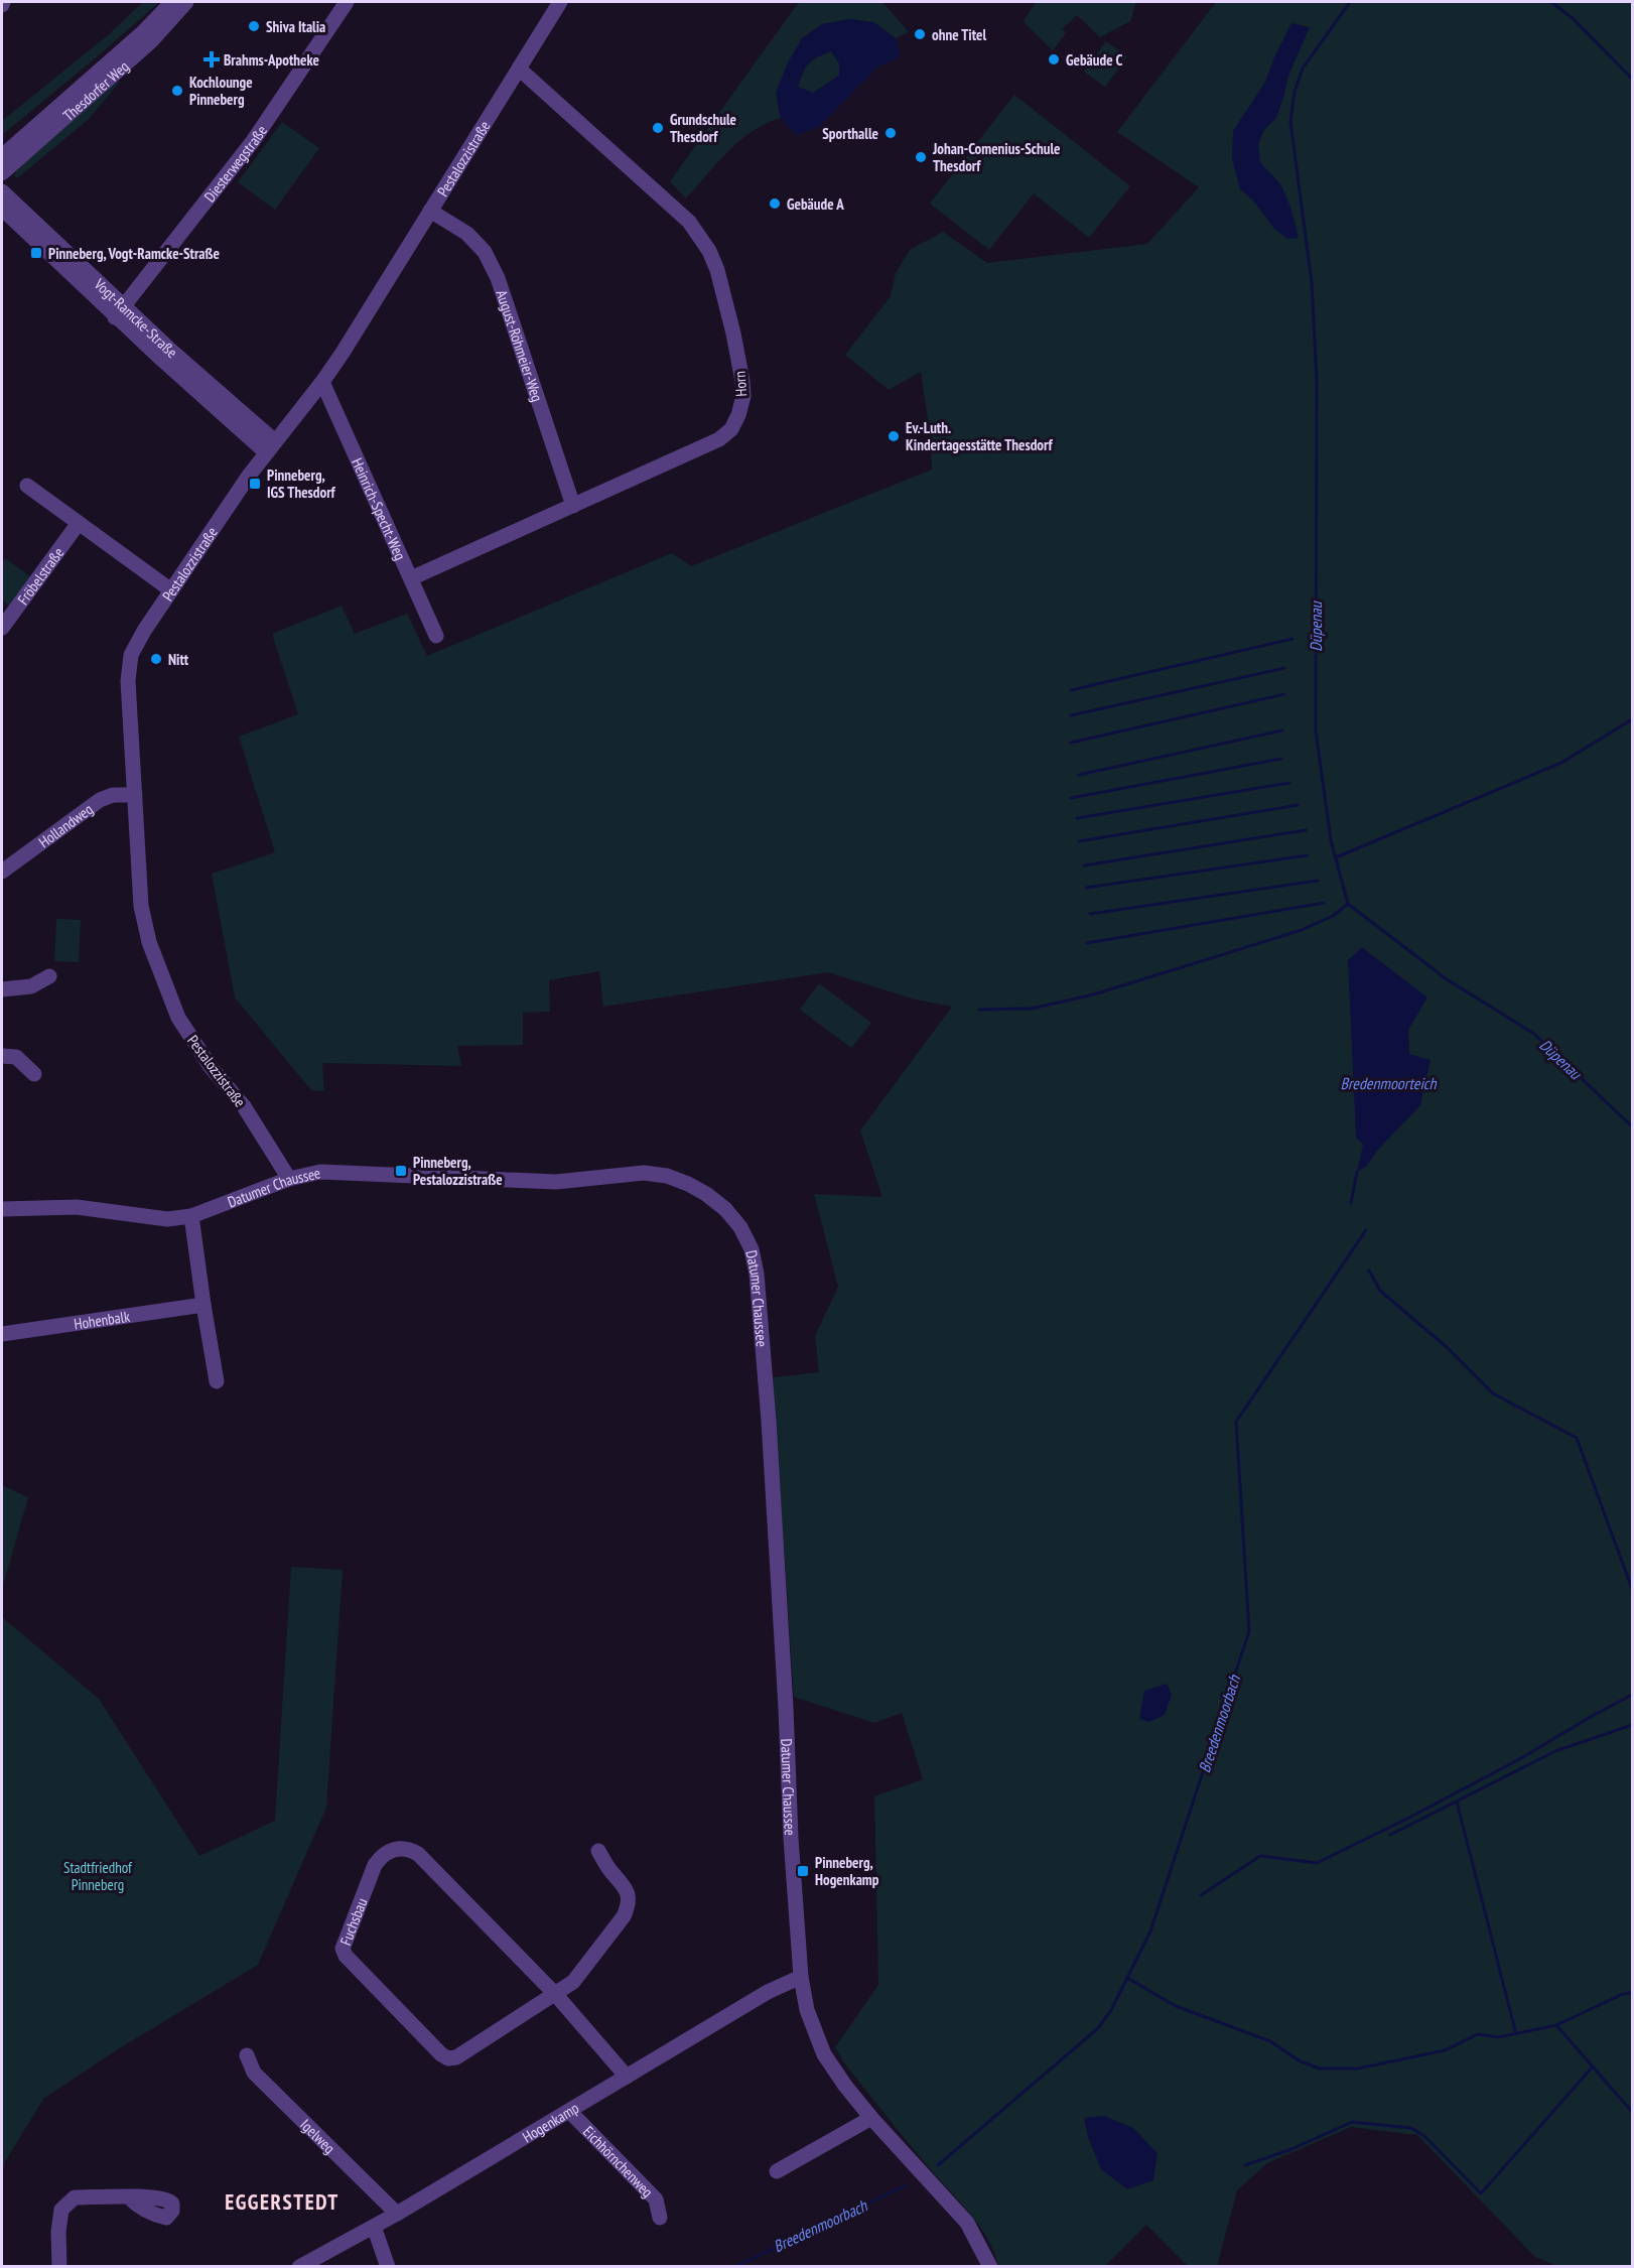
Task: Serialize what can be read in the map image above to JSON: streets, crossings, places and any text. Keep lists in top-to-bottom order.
{
  "streets": {
    "street": [
      "Thesdorfer Weg",
      "Pestalozzistraße",
      "Diesterwegstraße",
      "Vogt-Ramcke-Straße",
      "August-Röhmeier-Weg",
      "Horn",
      "Heinrich-Specht-Weg",
      "Fröbelstraße",
      "Hollandweg",
      "Datumer Chaussee",
      "Hohenbalk",
      "Fuchsbau",
      "Hogenkamp",
      "Igelweg",
      "Eichhörnchenweg"
    ]
  },
  "crossings": [
    ["Pestalozzistraße", "Vogt-Ramcke-Straße"],
    ["Pestalozzistraße", "August-Röhmeier-Weg"],
    ["Pestalozzistraße", "Horn"],
    ["Pestalozzistraße", "Heinrich-Specht-Weg"],
    ["Pestalozzistraße", "Hollandweg"],
    ["Pestalozzistraße", "Datumer Chaussee"],
    ["Diesterwegstraße", "Vogt-Ramcke-Straße"],
    ["August-Röhmeier-Weg", "Horn"],
    ["Horn", "Heinrich-Specht-Weg"],
    ["Datumer Chaussee", "Hogenkamp"],
    ["Fuchsbau", "Hogenkamp"],
    ["Hogenkamp", "Igelweg"],
    ["Hogenkamp", "Eichhörnchenweg"]
  ],
  "districts": ["EGGERSTEDT"],
  "water": ["Düpenau", "Bredenmoorteich", "Breedenmoorbach"],
  "parks": ["Stadtfriedhof Pinneberg"],
  "places": {
    "other": [
      "Shiva Italia",
      "ohne Titel",
      "Gebäude C",
      "Kochlounge Pinneberg",
      "Grundschule Thesdorf",
      "Sporthalle",
      "Johan-Comenius-Schule Thesdorf",
      "Gebäude A",
      "Ev.-Luth. Kindertagesstätte Thesdorf",
      "Nitt"
    ],
    "health": ["Brahms-Apotheke"],
    "transit": [
      "Pinneberg, Vogt-Ramcke-Straße",
      "Pinneberg, IGS Thesdorf",
      "Pinneberg, Pestalozzistraße",
      "Pinneberg, Hogenkamp"
    ]
  }
}
